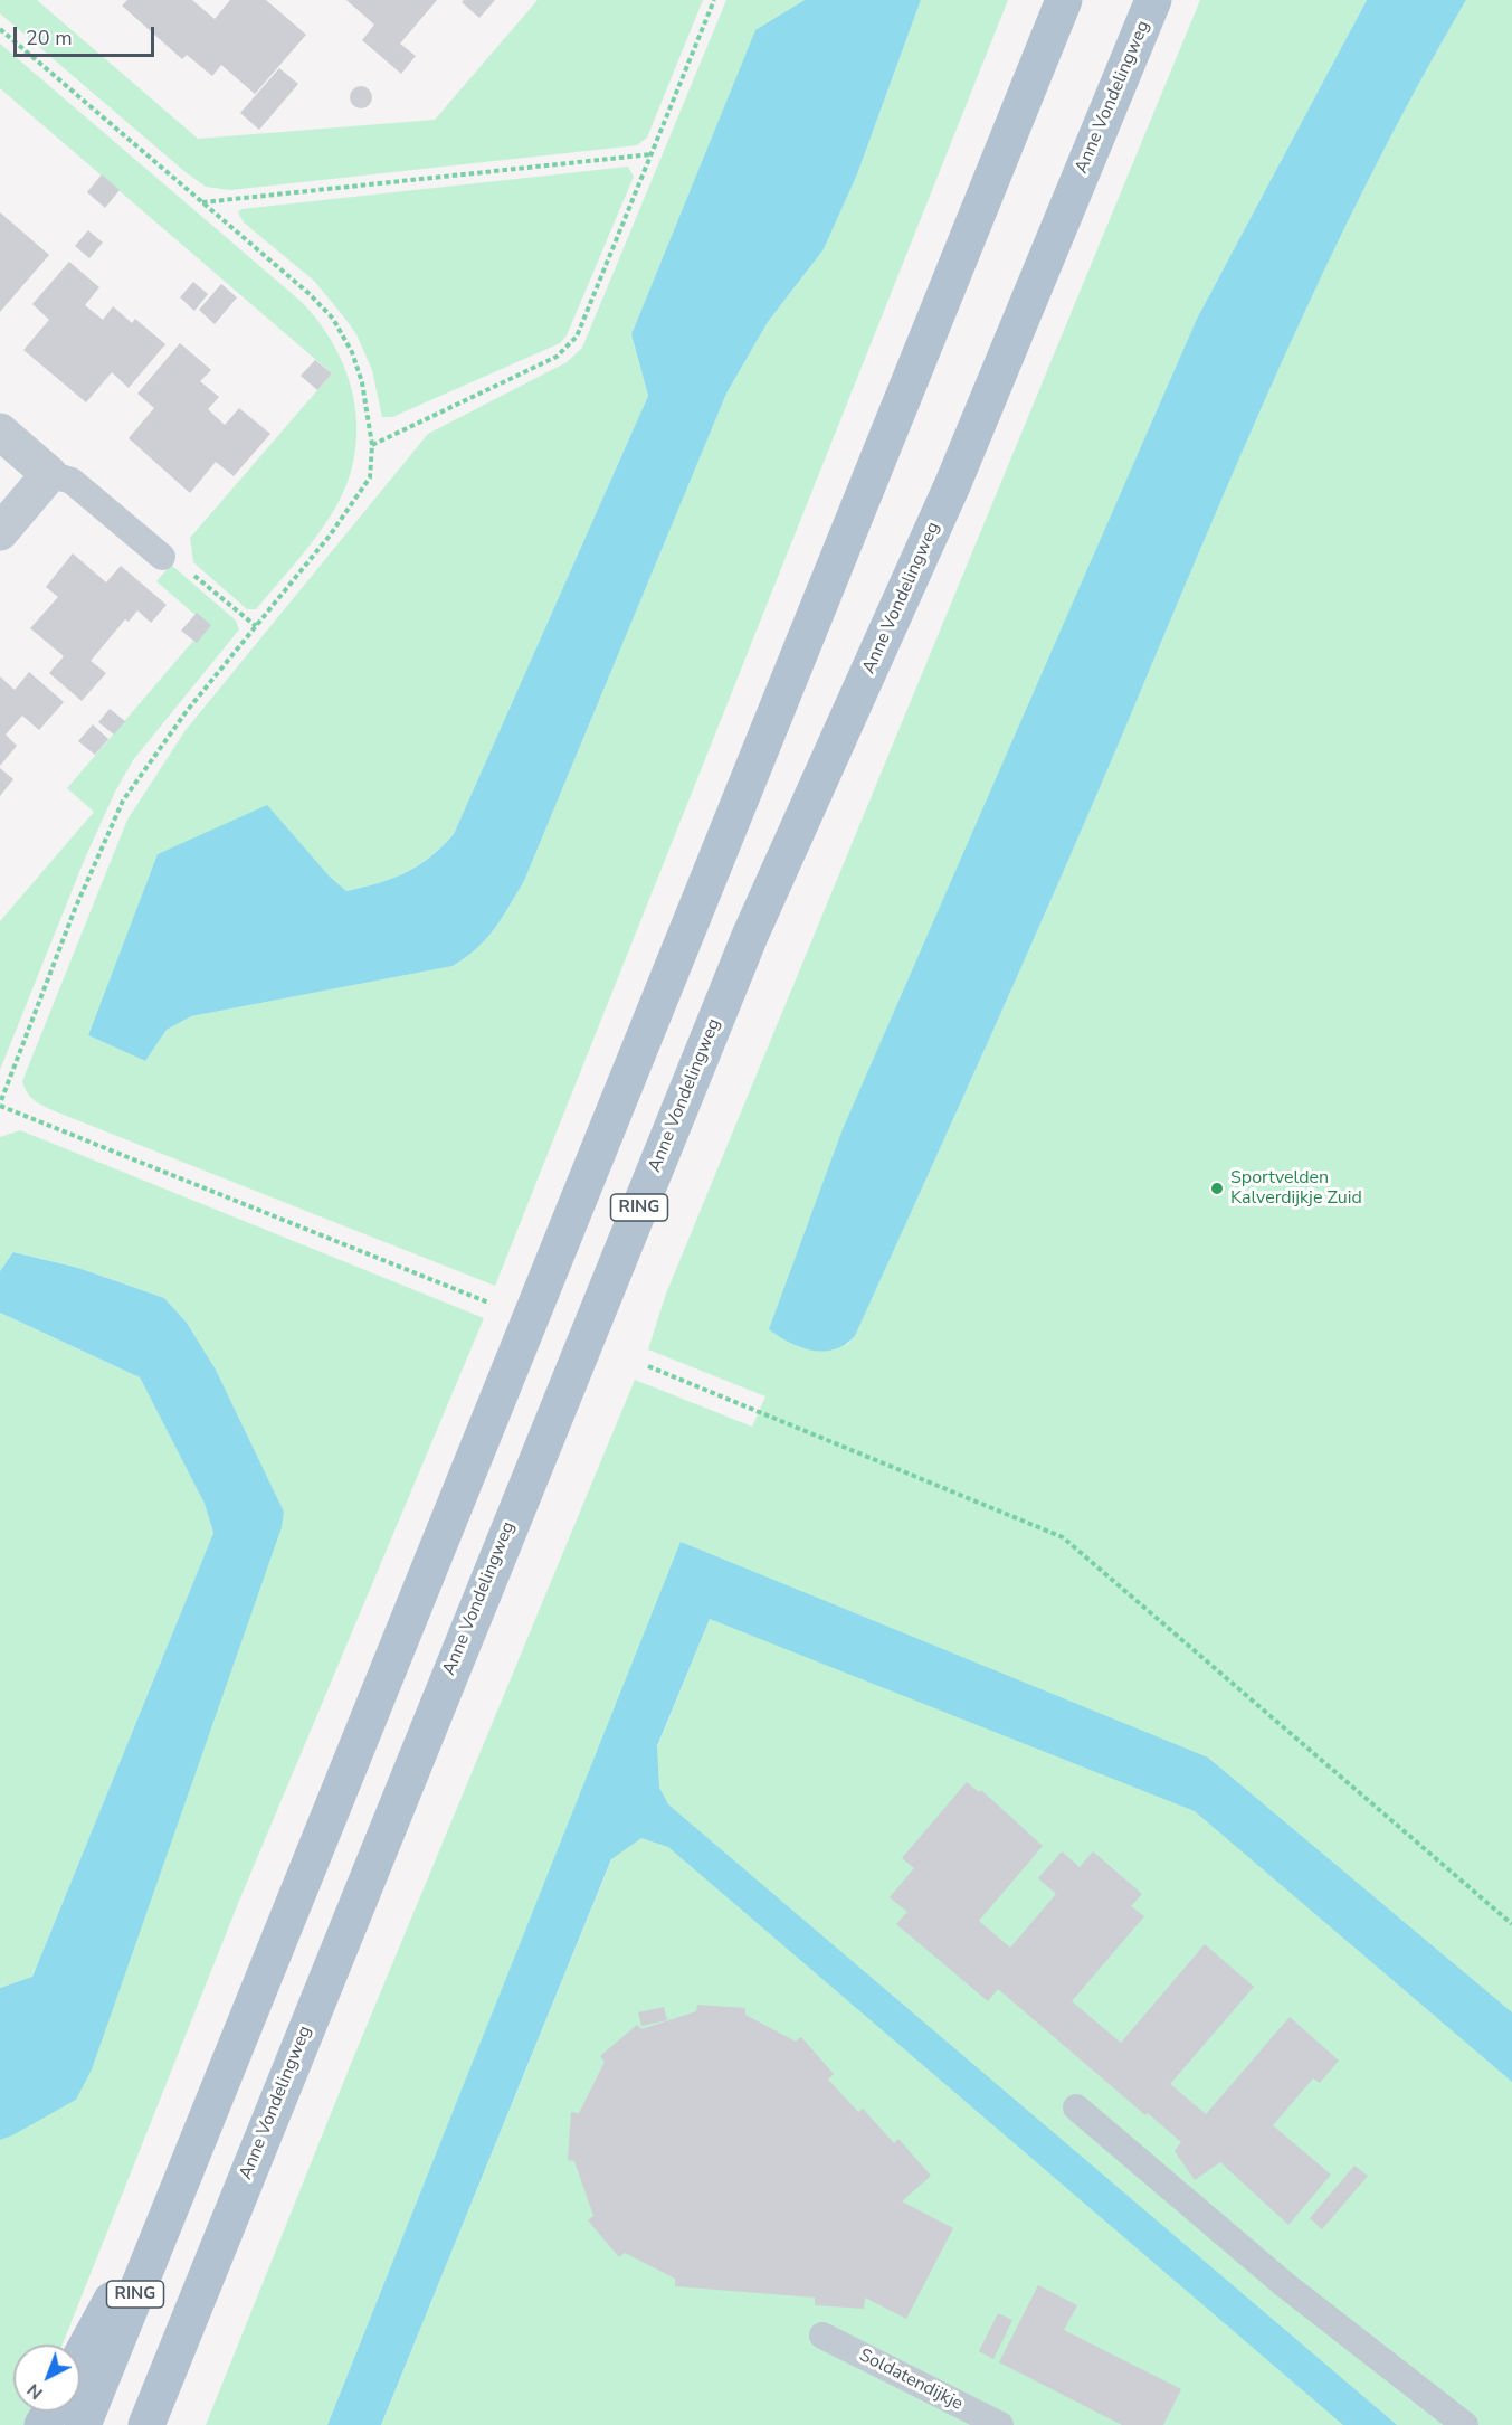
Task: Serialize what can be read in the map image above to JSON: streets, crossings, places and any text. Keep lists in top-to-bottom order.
{
  "streets": {
    "main road": ["Anne Vondelingweg", "RING"],
    "lane": ["Soldatendijkje"]
  },
  "places": ["Sportvelden Kalverdijkje Zuid"],
  "scale_bar": "20 m",
  "north": "bottom left"
}
